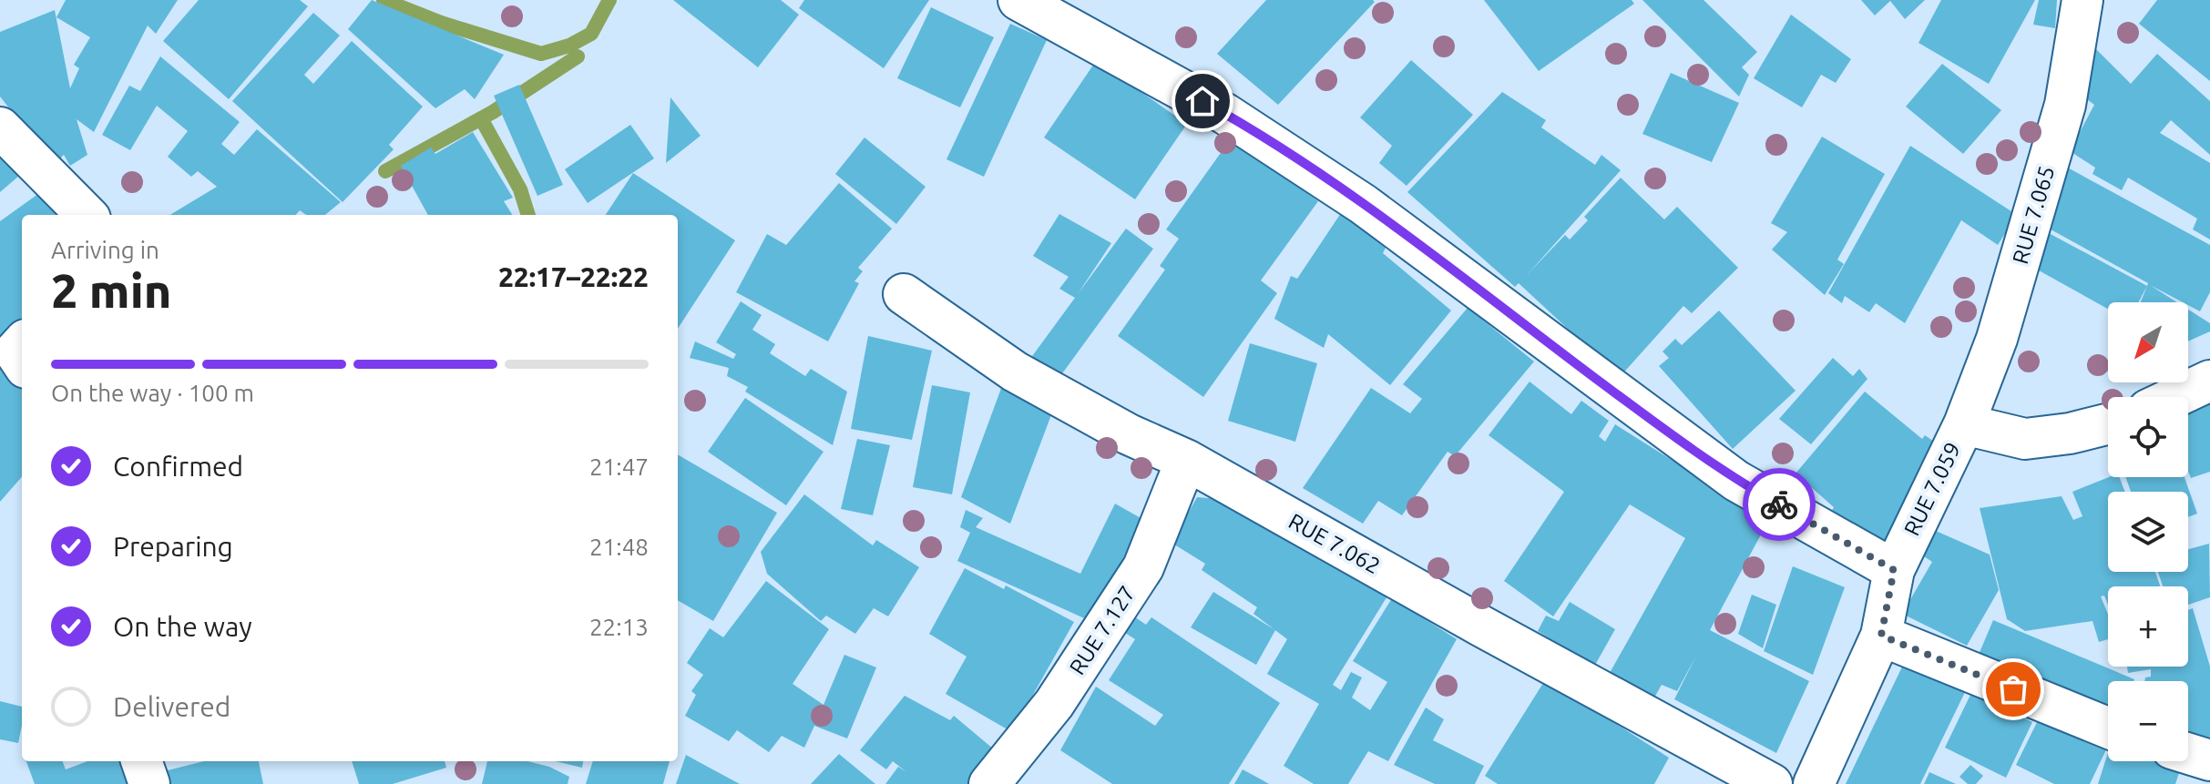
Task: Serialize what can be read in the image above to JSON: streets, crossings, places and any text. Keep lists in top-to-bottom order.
{
  "streets": {
    "street": [
      "RUE 7.065",
      "RUE 7.059",
      "RUE 7.062",
      "RUE 7.127"
    ]
  },
  "crossings": [
    ["RUE 7.065", "RUE 7.059"],
    ["RUE 7.062", "RUE 7.127"]
  ],
  "north": "bottom left",
  "page": {
    "heading": ["2 min", "Arriving in", "22:17–22:22"],
    "map_buttons": ["+", "−"],
    "bar": "On the way · 100 m",
    "list": [
      ["Confirmed", "21:47"],
      ["Preparing", "21:48"],
      ["On the way", "22:13"],
      "Delivered"
    ]
  }
}
